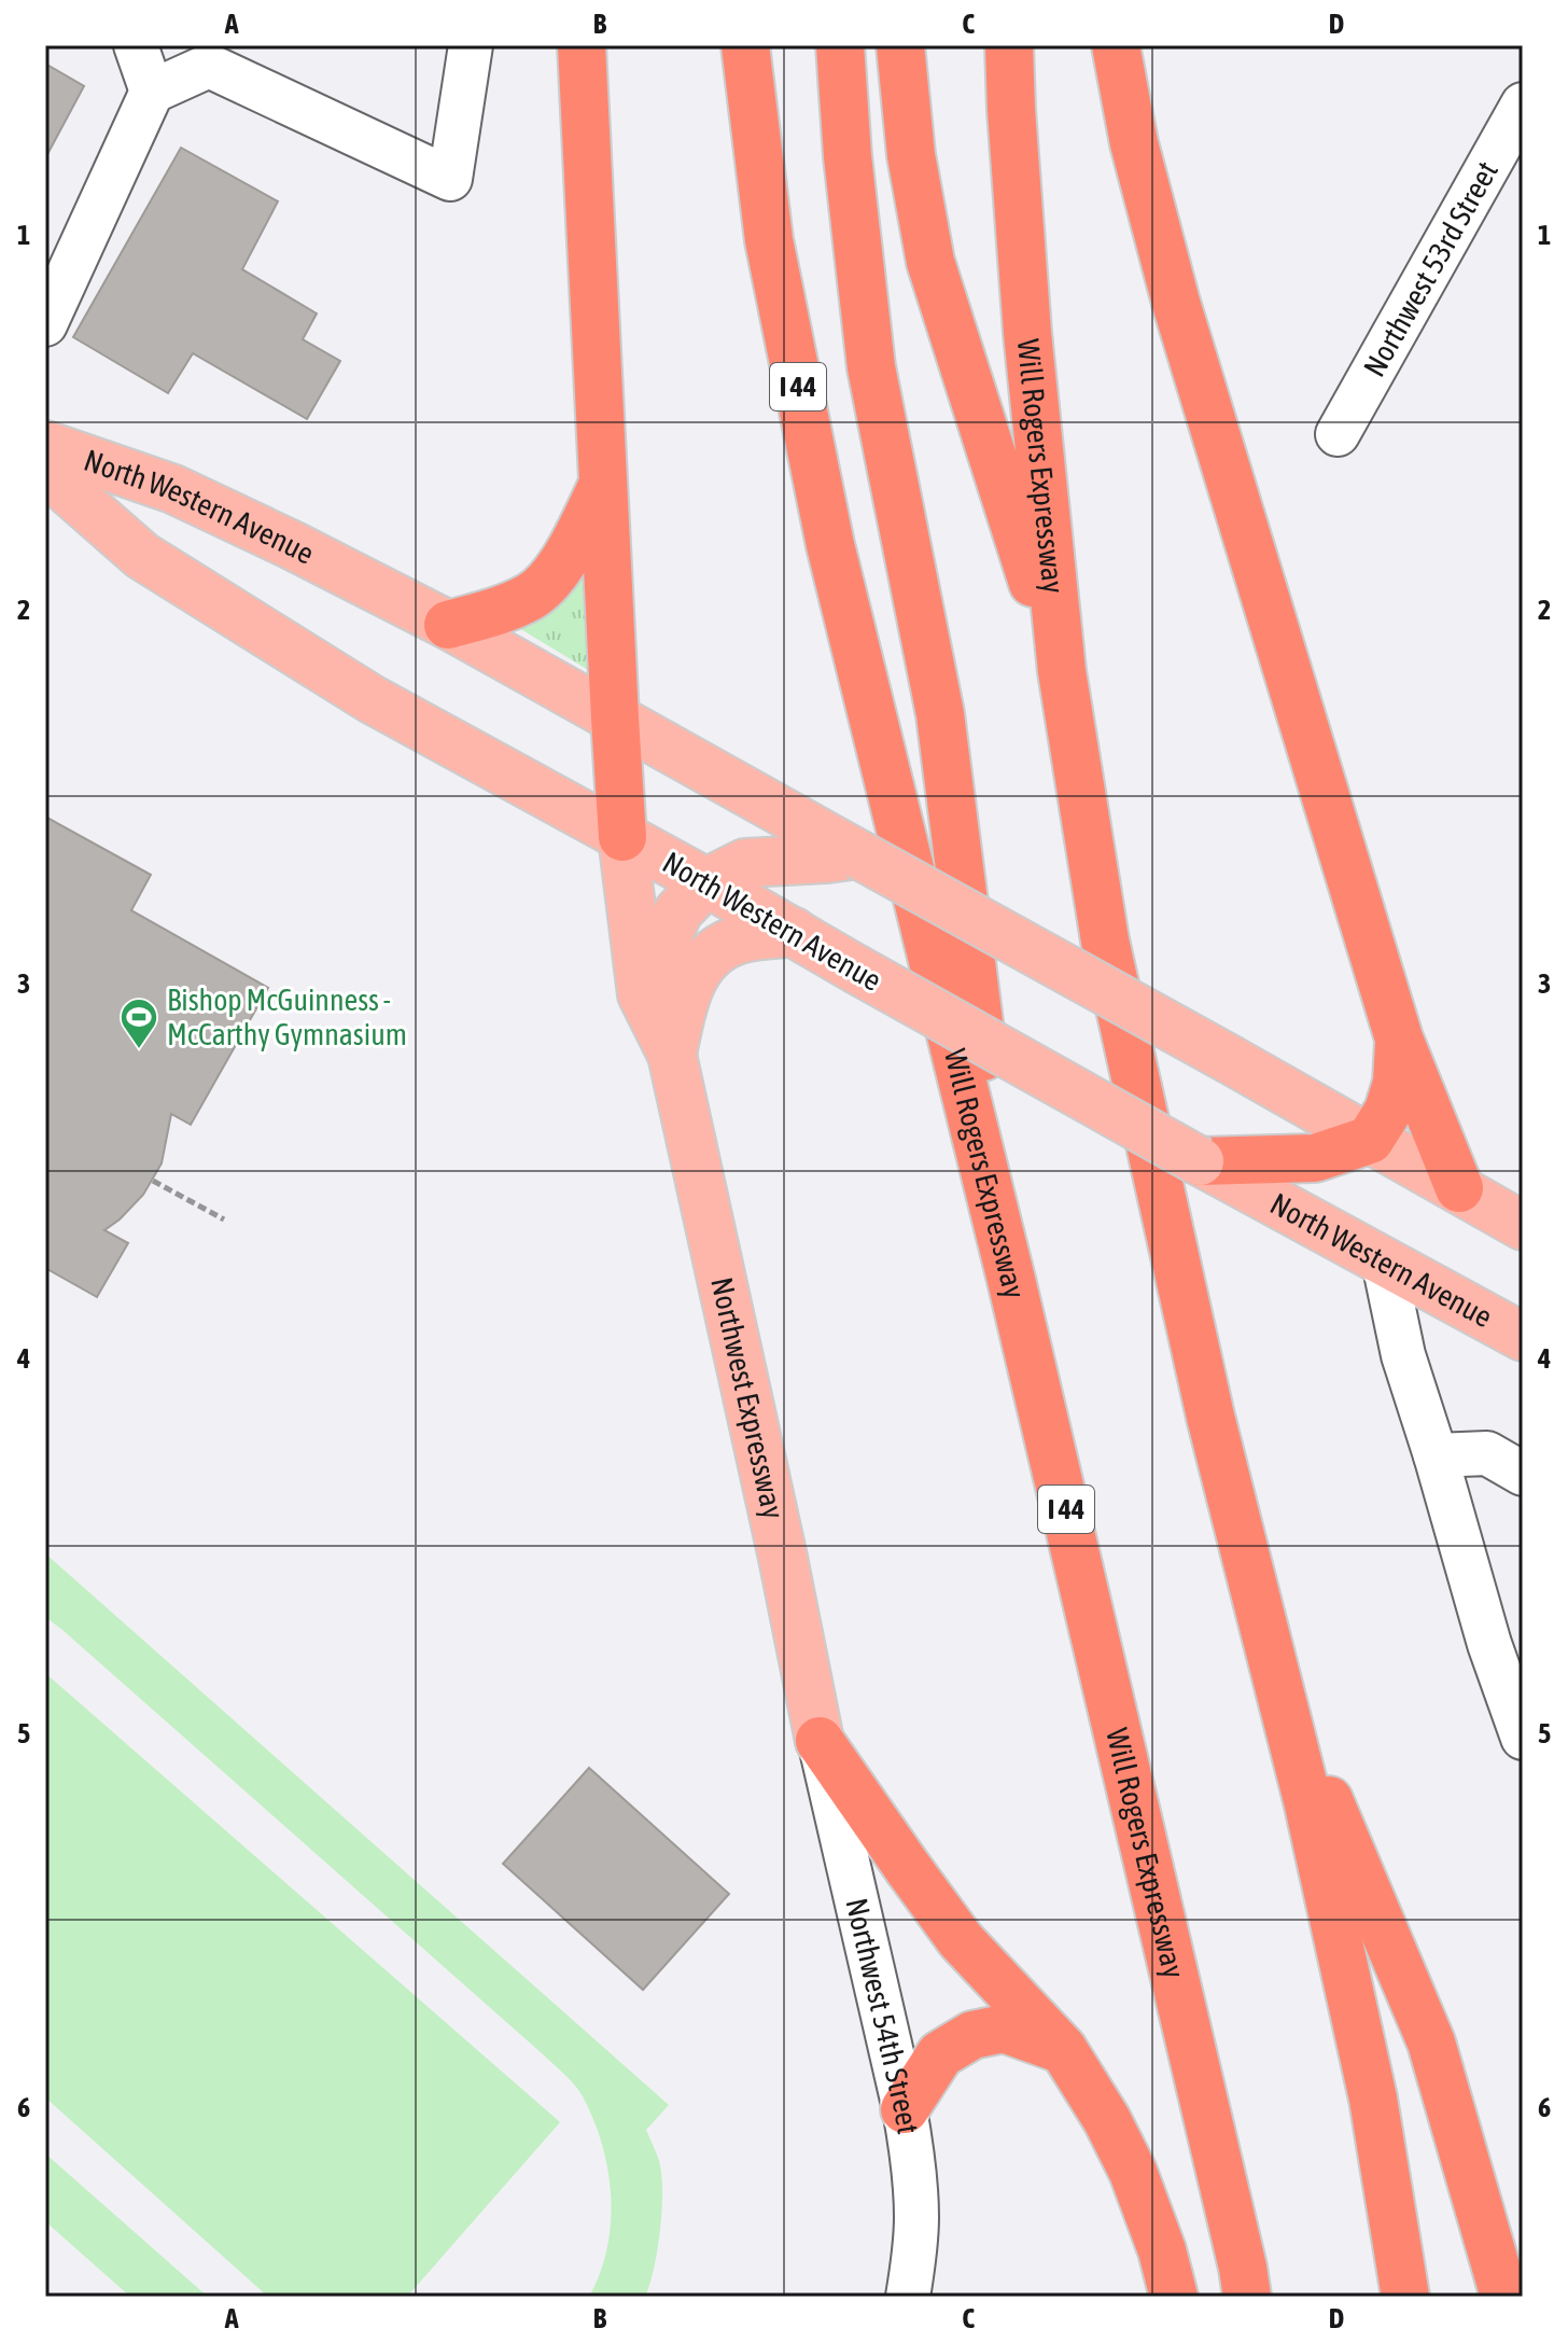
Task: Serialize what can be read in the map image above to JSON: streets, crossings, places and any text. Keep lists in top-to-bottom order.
{
  "streets": {
    "highway": ["I 44", "Will Rogers Expressway"],
    "main road": ["North Western Avenue", "Northwest Expressway"],
    "street": ["Northwest 53rd Street", "Northwest 54th Street"]
  },
  "crossings": [
    ["North Western Avenue", "Northwest Expressway"],
    ["Northwest Expressway", "Northwest 54th Street"]
  ],
  "places": {
    "sports": ["Bishop McGuinness - McCarthy Gymnasium"]
  },
  "grid": {
    "columns": [
      "A",
      "B",
      "C",
      "D"
    ],
    "rows": [
      "1",
      "2",
      "3",
      "4",
      "5",
      "6"
    ]
  }
}
